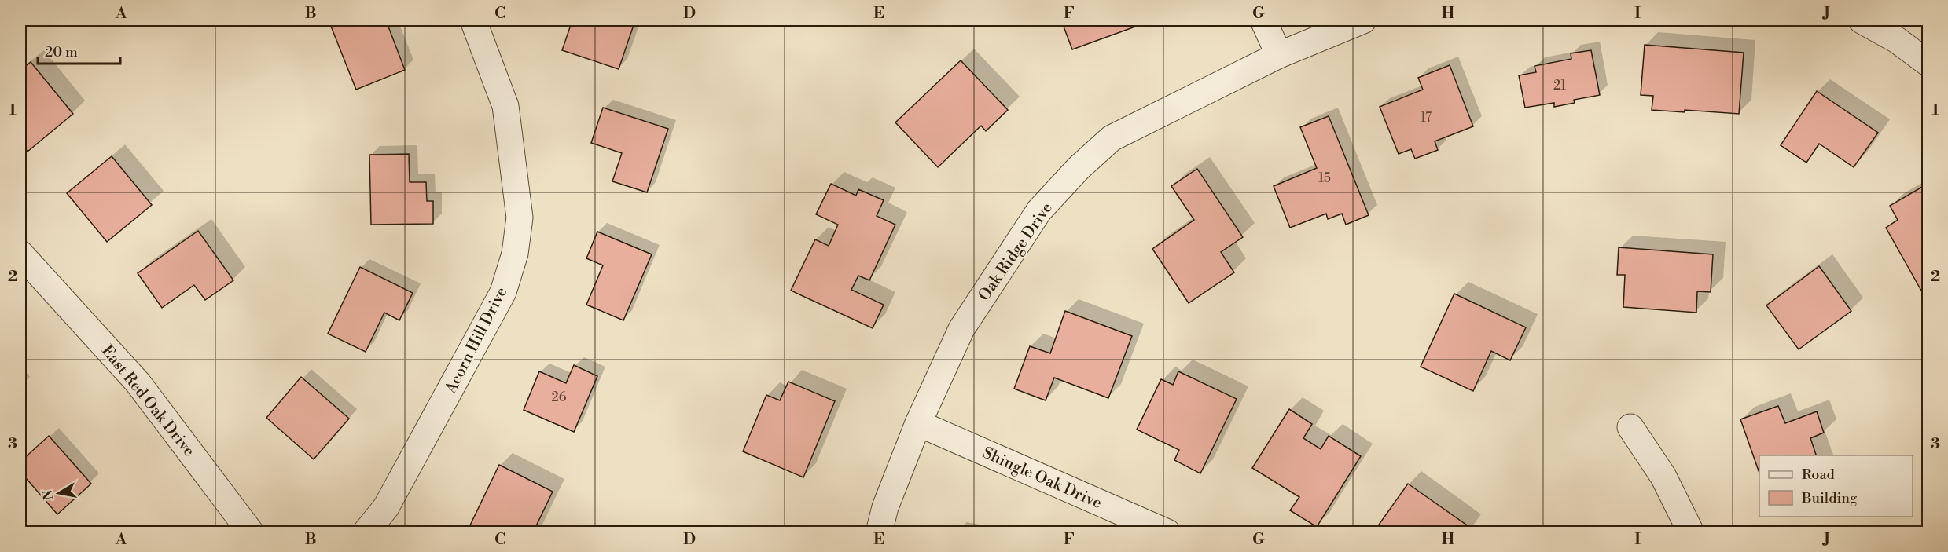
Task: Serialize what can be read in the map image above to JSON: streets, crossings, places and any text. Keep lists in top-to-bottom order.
{
  "streets": {
    "street": [
      "Oak Ridge Drive",
      "Acorn Hill Drive",
      "East Red Oak Drive",
      "Shingle Oak Drive"
    ]
  },
  "crossings": [
    ["Oak Ridge Drive", "Shingle Oak Drive"]
  ],
  "house_numbers": [
    "21",
    "17",
    "15",
    "26"
  ],
  "legend": ["Road", "Building"],
  "scale_bar": "20 m",
  "north": "left",
  "grid": {
    "columns": [
      "A",
      "B",
      "C",
      "D",
      "E",
      "F",
      "G",
      "H",
      "I",
      "J"
    ],
    "rows": ["1", "2", "3"]
  }
}
